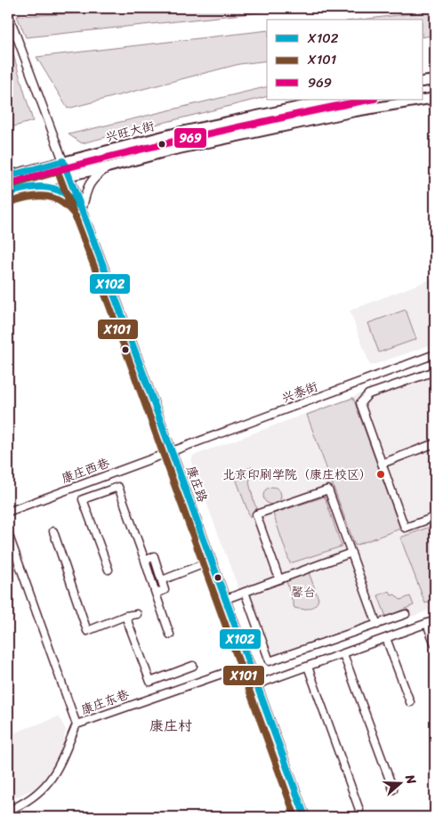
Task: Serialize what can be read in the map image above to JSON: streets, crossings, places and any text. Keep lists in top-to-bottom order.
{
  "streets": {
    "main road": ["兴旺大街"],
    "street": [
      "兴泰街",
      "康庄西巷",
      "康庄路",
      "康庄东巷"
    ]
  },
  "crossings": [
    ["兴旺大街", "康庄路"],
    ["兴泰街", "康庄西巷"],
    ["兴泰街", "康庄路"],
    ["康庄西巷", "康庄路"],
    ["康庄路", "康庄东巷"]
  ],
  "districts": ["康庄村"],
  "parks": ["馨台"],
  "places": ["北京印刷学院（康庄校区）"],
  "lines": ["transit line 969", "transit line X102", "transit line X101"],
  "legend": ["X102", "X101", "969"],
  "north": "right"
}
